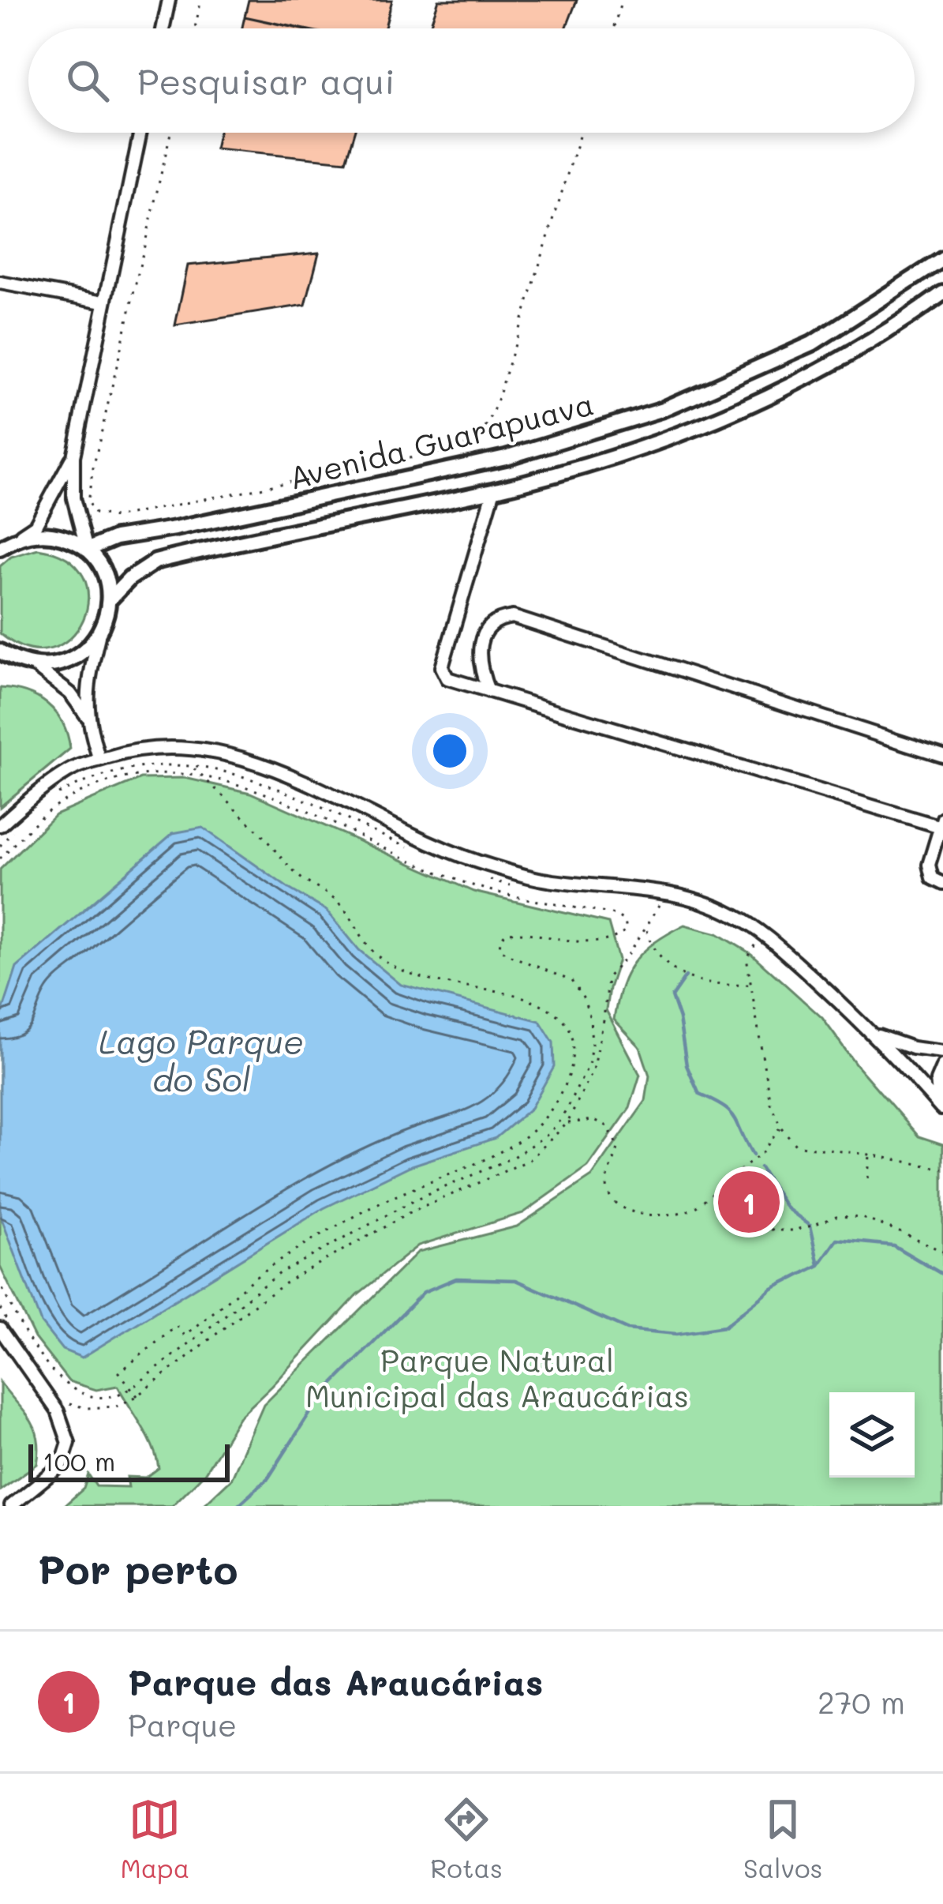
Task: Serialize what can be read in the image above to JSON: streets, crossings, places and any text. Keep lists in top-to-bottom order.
{
  "streets": {
    "street": ["Avenida Guarapuava"]
  },
  "water": ["Lago Parque do Sol"],
  "parks": ["Parque Natural Municipal das Araucárias"],
  "scale_bar": "100 m",
  "page": {
    "search": "Pesquisar aqui",
    "pins": "1",
    "scale": "100 m",
    "heading": "Por perto",
    "list": [
      {
        "mark": "1",
        "name": "Parque das Araucárias",
        "note": "Parque",
        "value": "270 m"
      }
    ],
    "nav": ["Mapa", "Rotas", "Salvos"]
  }
}
